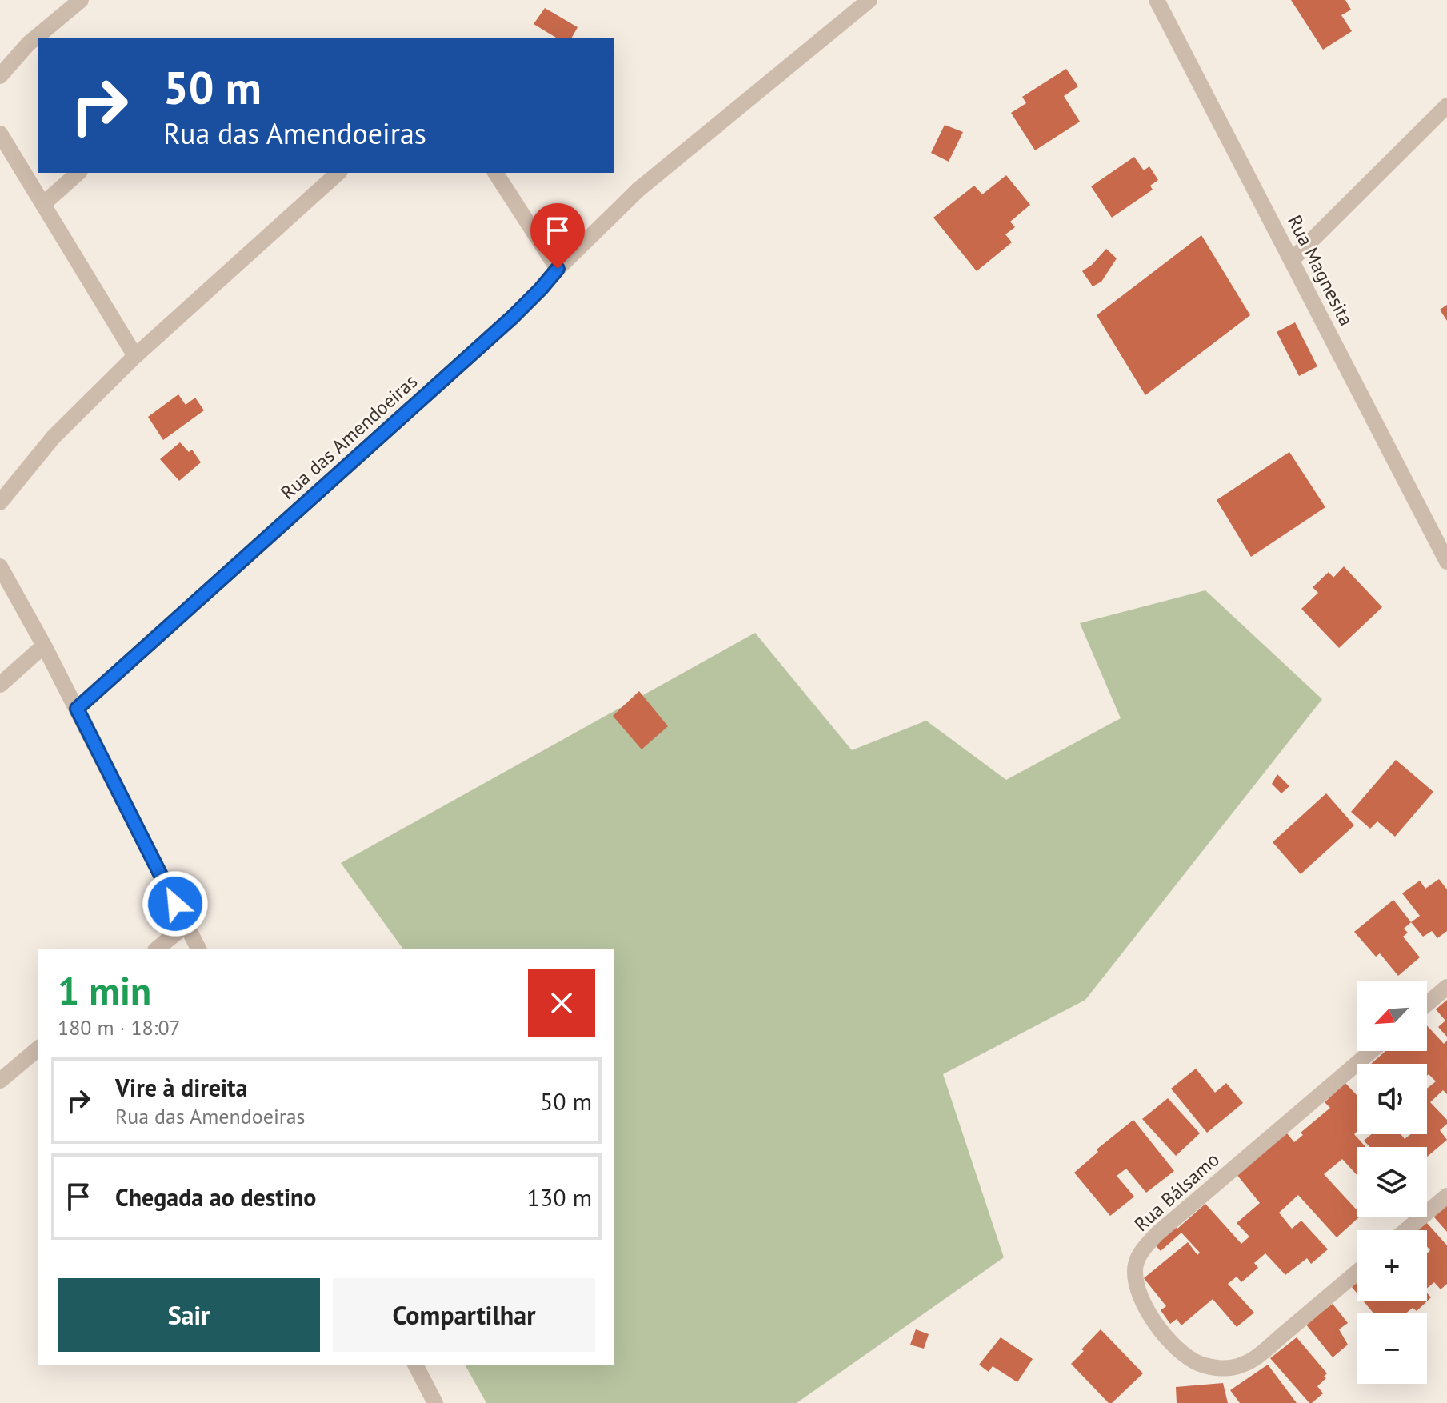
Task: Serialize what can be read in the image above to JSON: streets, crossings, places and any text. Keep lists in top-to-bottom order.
{
  "streets": {
    "street": ["Rua Magnesita", "Rua das Amendoeiras", "Rua Bálsamo"]
  },
  "north": "bottom left",
  "page": {
    "turn": ["50 m", "Rua das Amendoeiras"],
    "heading": ["1 min", "180 m · 18:07"],
    "map_buttons": ["+", "−"],
    "list": [
      {
        "name": "Vire à direita",
        "note": "Rua das Amendoeiras",
        "value": "50 m"
      },
      {
        "name": "Chegada ao destino",
        "value": "130 m"
      }
    ],
    "buttons": ["Sair", "Compartilhar"]
  }
}
